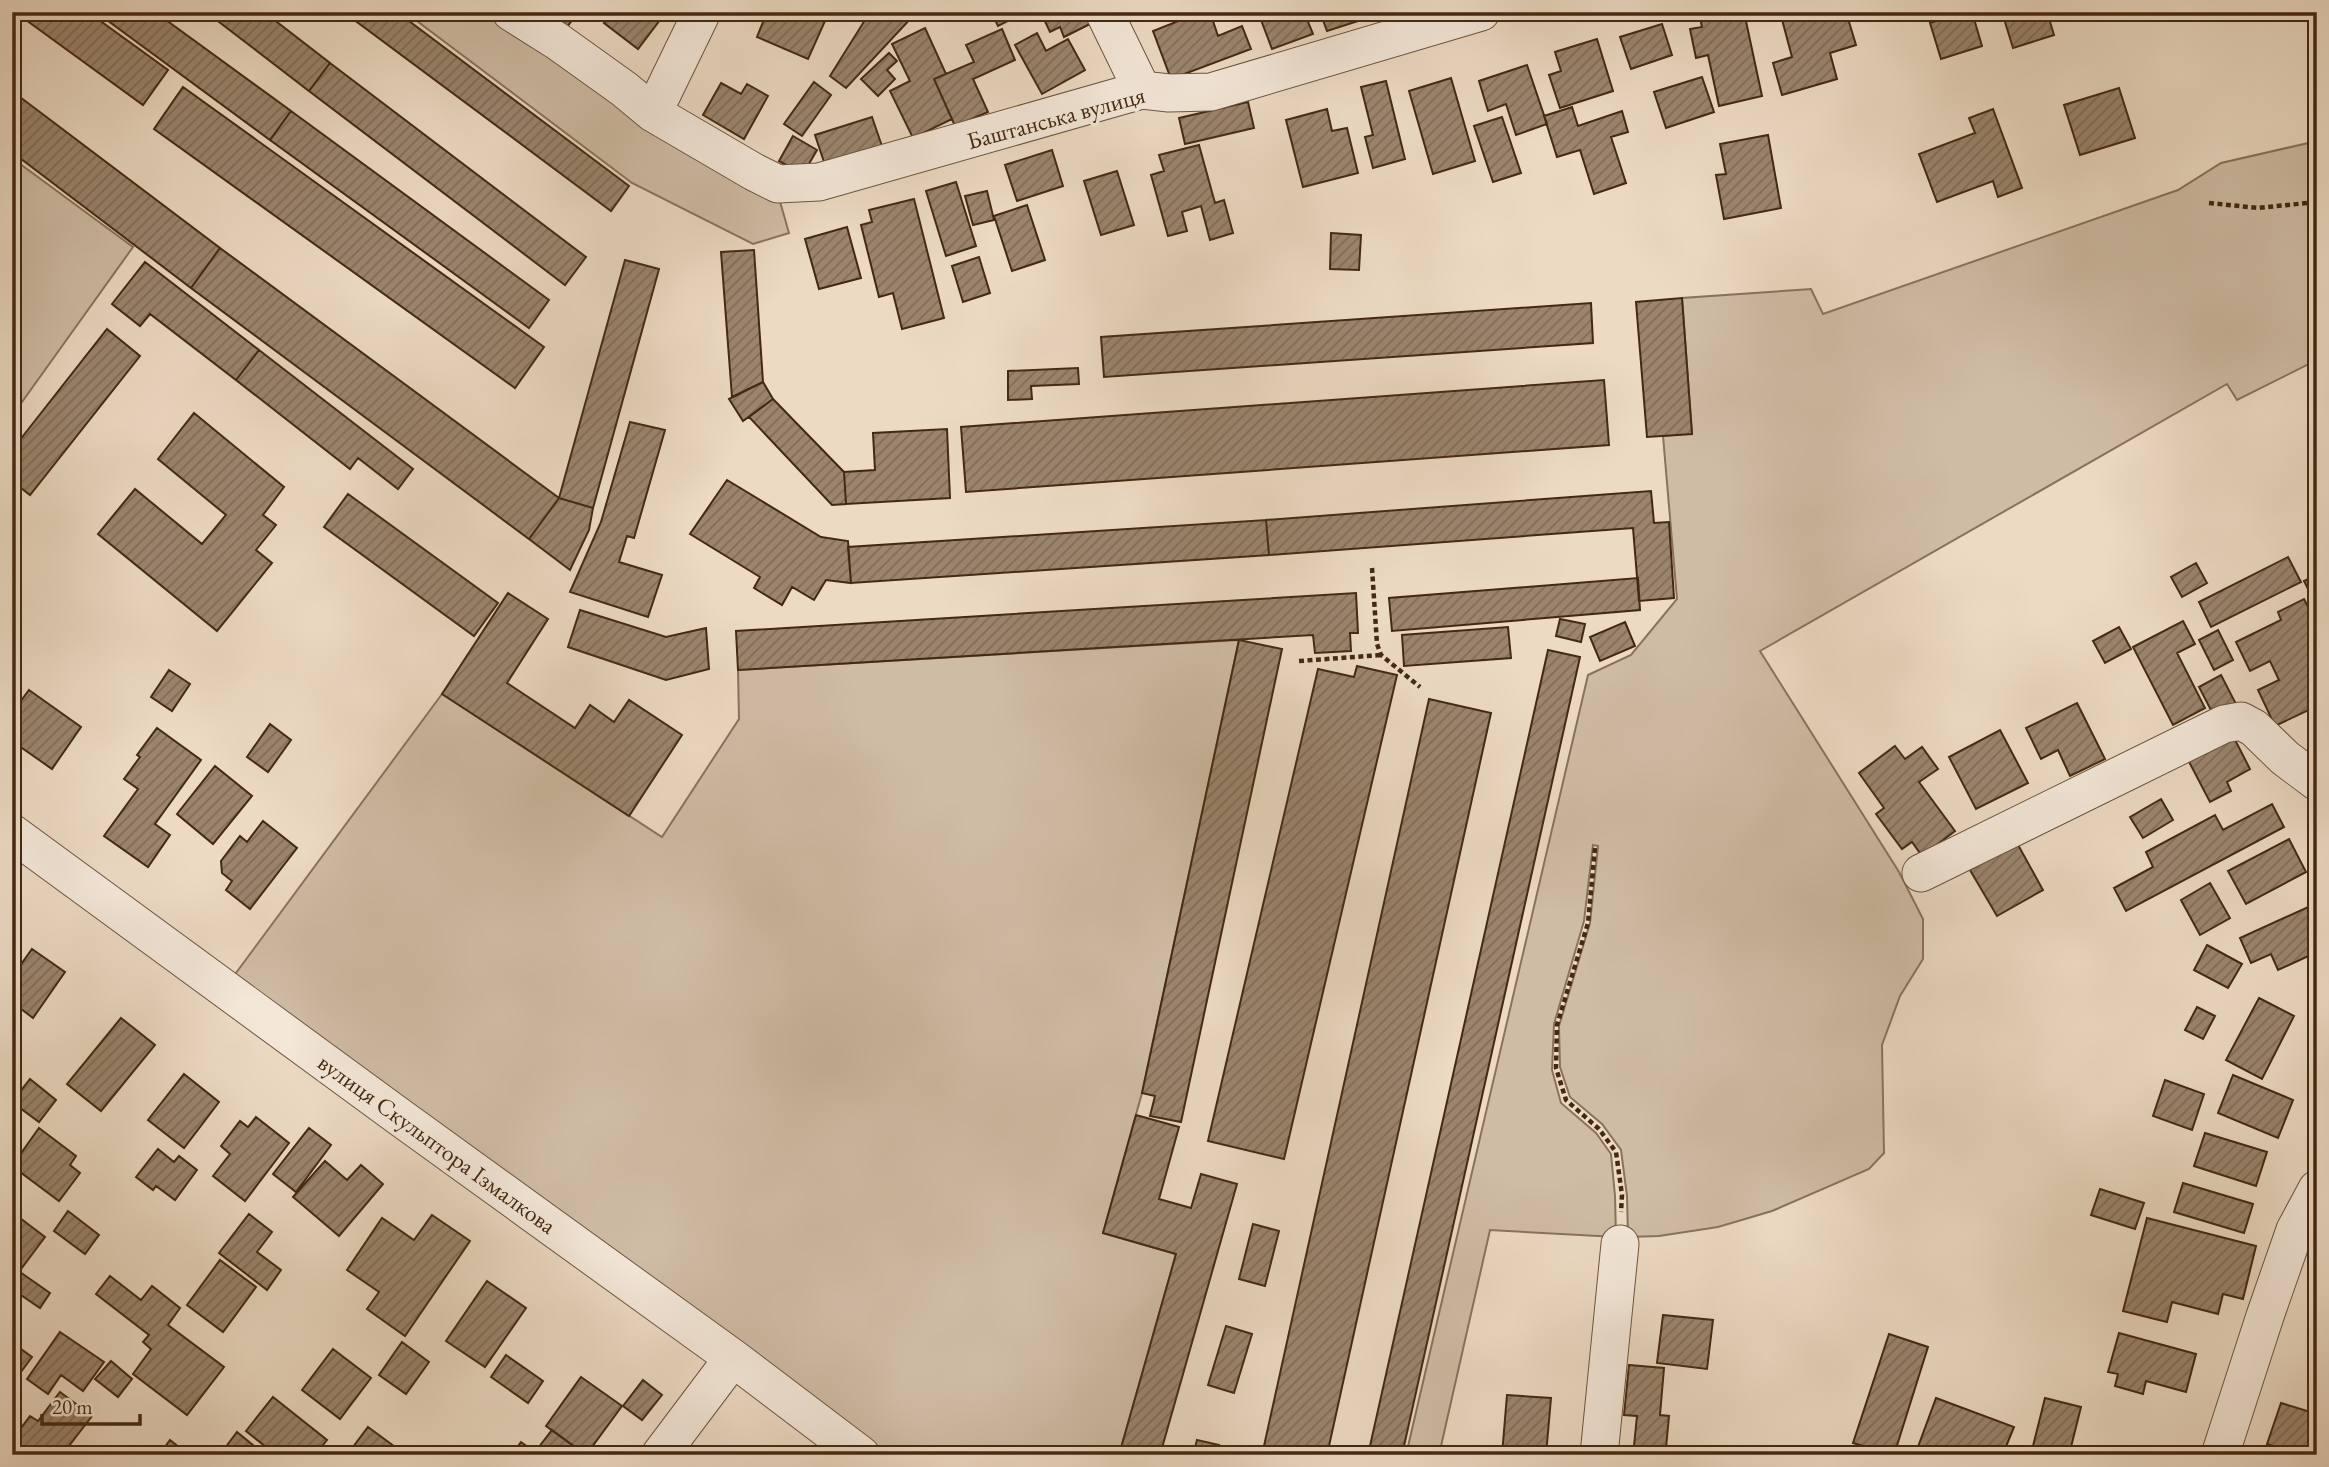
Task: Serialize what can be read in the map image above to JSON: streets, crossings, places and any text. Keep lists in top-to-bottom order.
{
  "streets": {
    "street": ["Баштанська вулиця", "вулиця Скульптора Ізмалкова"]
  },
  "scale_bar": "20 m"
}
